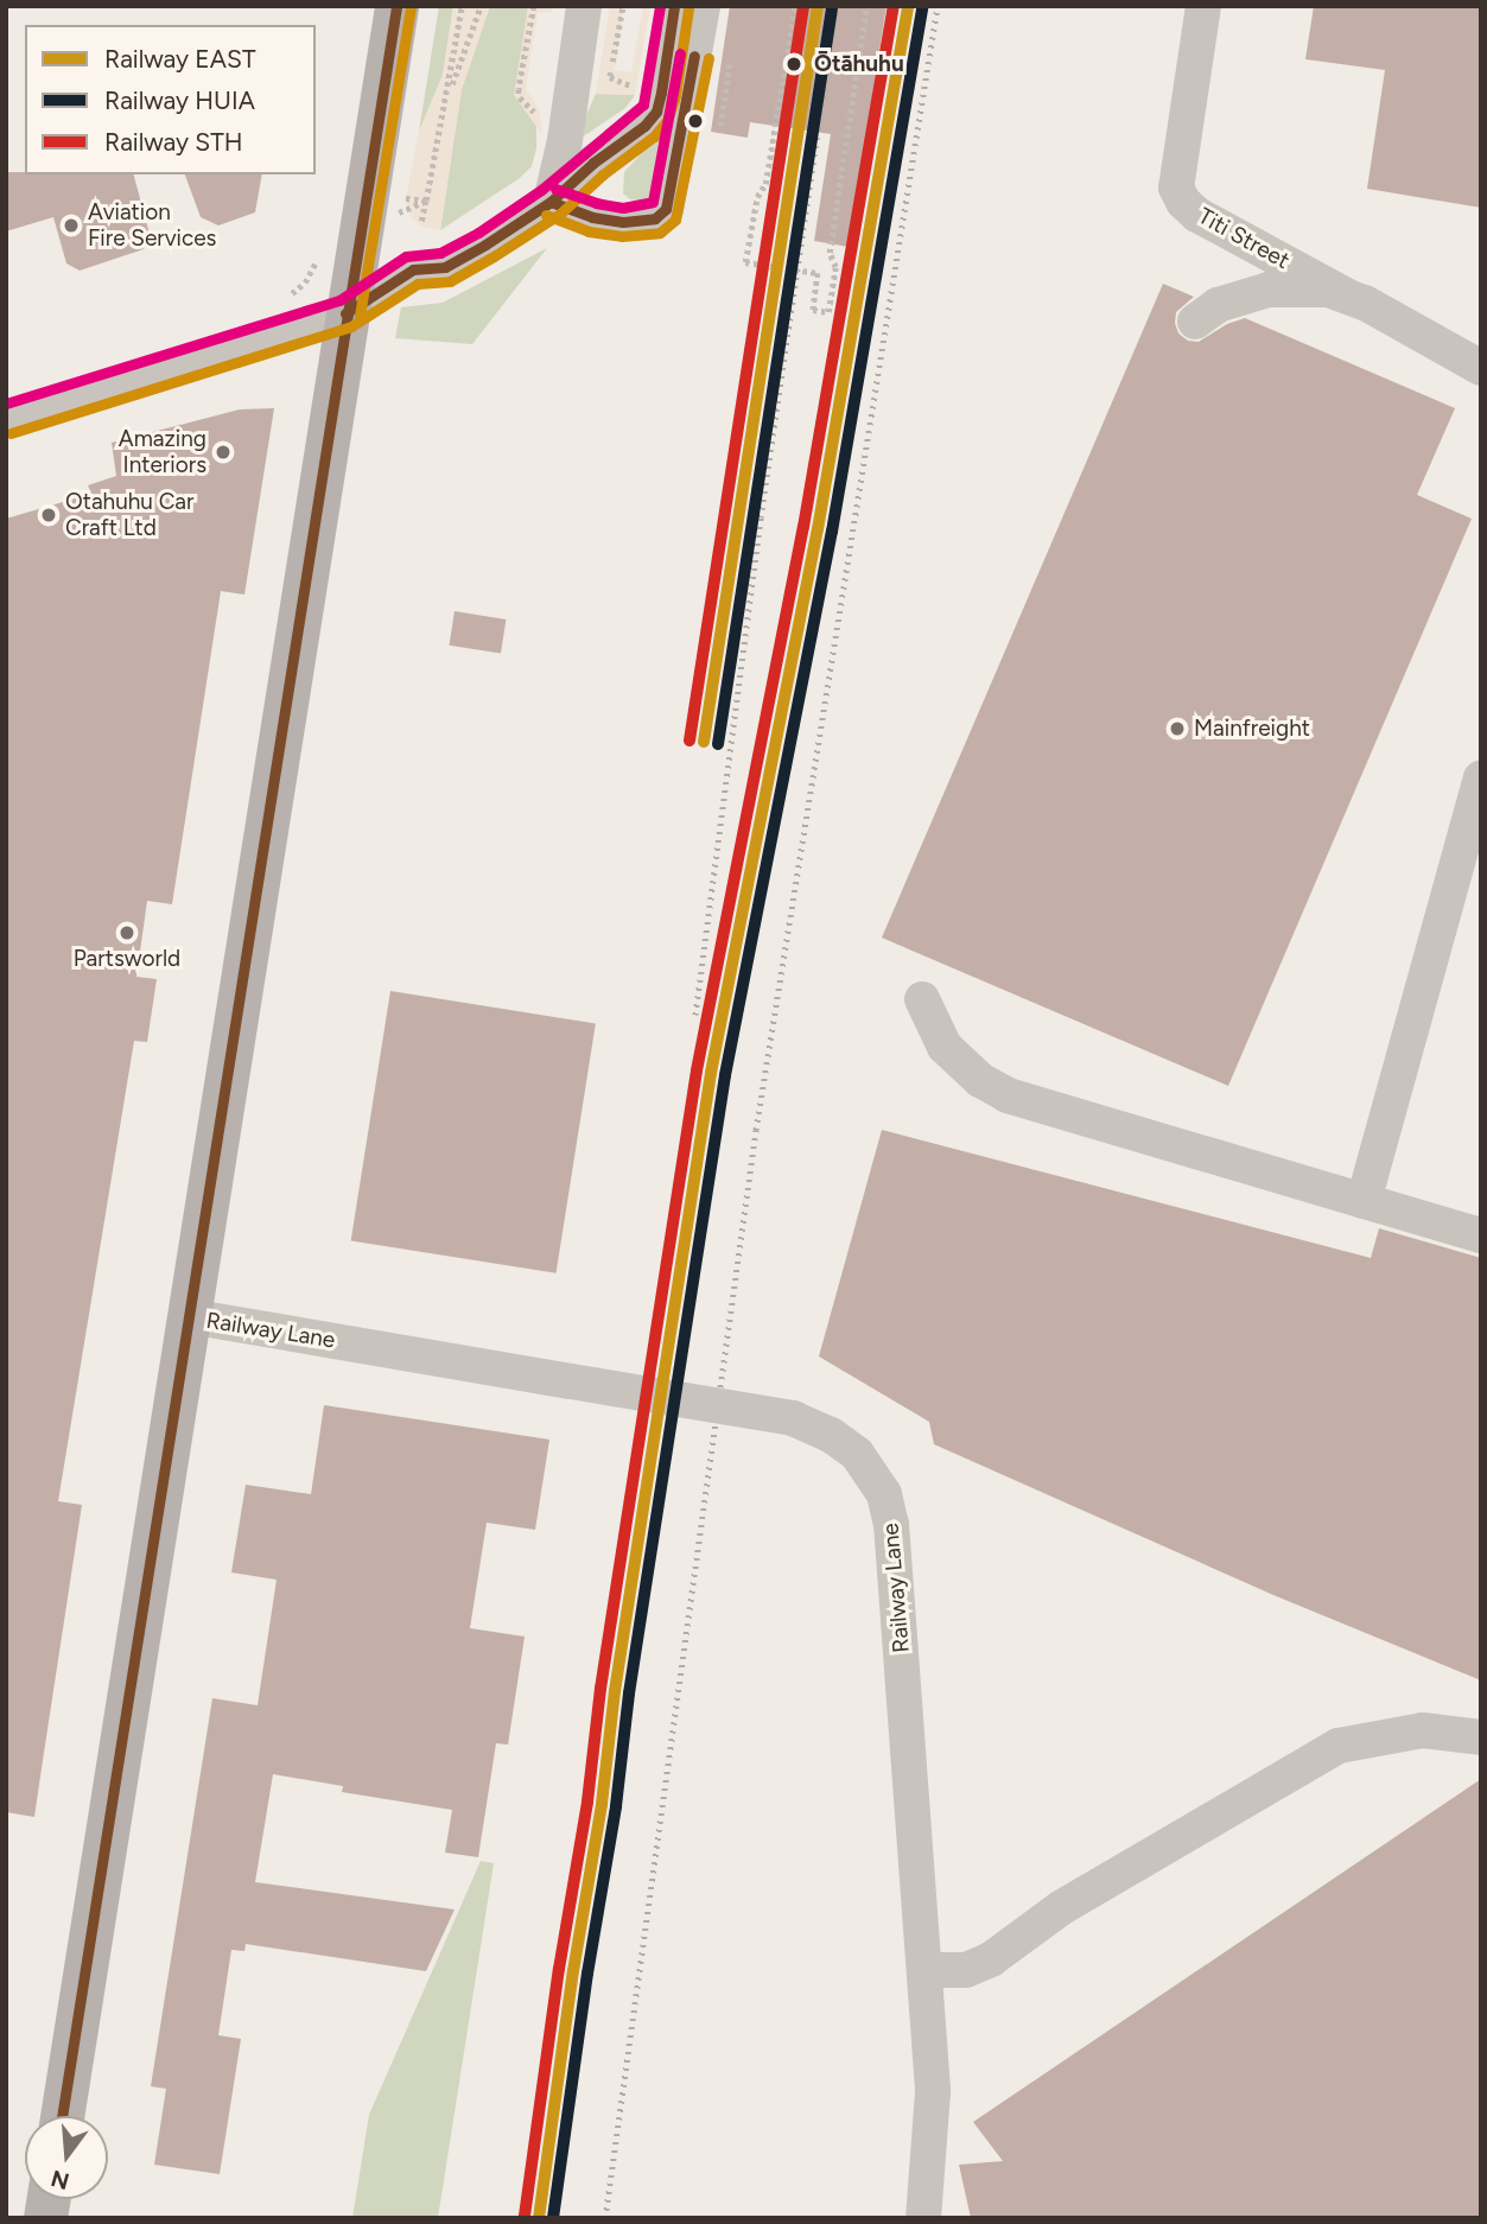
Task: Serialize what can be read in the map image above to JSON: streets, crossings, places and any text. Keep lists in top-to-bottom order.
{
  "streets": {
    "street": ["Titi Street", "Railway Lane"]
  },
  "places": [
    "Ōtāhuhu",
    "Aviation Fire Services",
    "Amazing Interiors",
    "Otahuhu Car Craft Ltd",
    "Mainfreight",
    "Partsworld"
  ],
  "lines": ["rail line EAST", "rail line STH", "rail line HUIA"],
  "legend": ["Railway EAST", "Railway HUIA", "Railway STH"],
  "north": "bottom"
}
